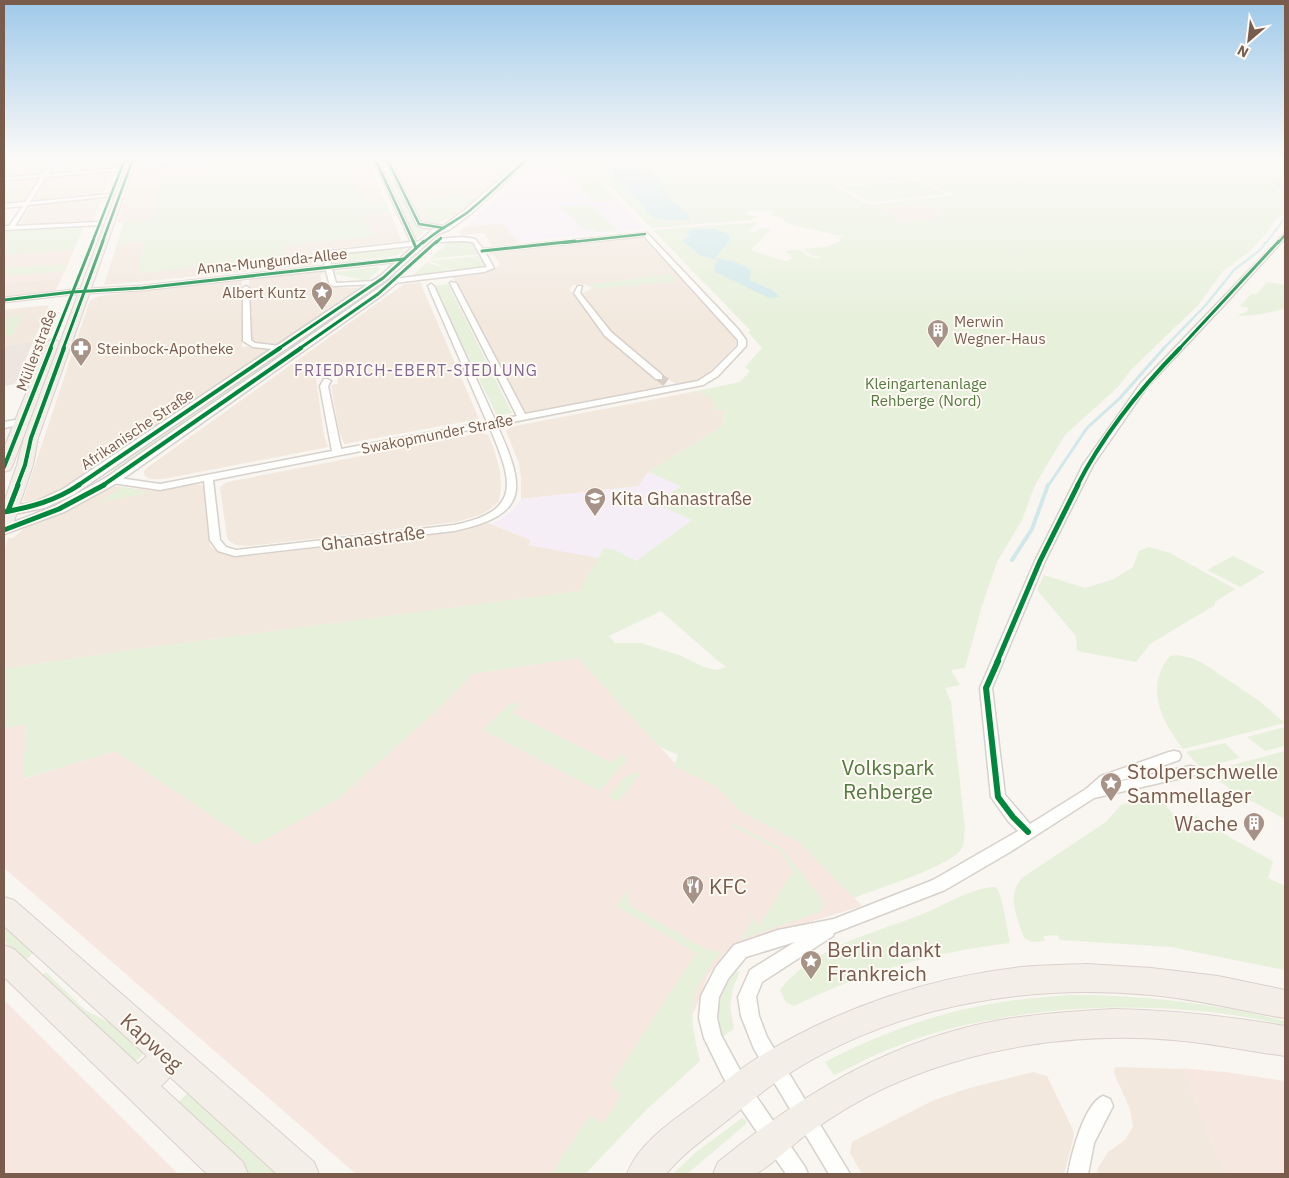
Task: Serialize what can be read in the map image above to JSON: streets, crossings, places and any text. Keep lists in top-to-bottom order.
{
  "streets": {
    "main road": ["Müllerstraße", "Kapweg"],
    "street": [
      "Anna-Mungunda-Allee",
      "Afrikanische Straße",
      "Swakopmunder Straße",
      "Ghanastraße"
    ]
  },
  "crossings": [
    ["Anna-Mungunda-Allee", "Müllerstraße"],
    ["Anna-Mungunda-Allee", "Afrikanische Straße"],
    ["Müllerstraße", "Afrikanische Straße"],
    ["Afrikanische Straße", "Swakopmunder Straße"],
    ["Swakopmunder Straße", "Ghanastraße"]
  ],
  "districts": ["FRIEDRICH-EBERT-SIEDLUNG"],
  "parks": ["Kleingartenanlage Rehberge (Nord)", "Volkspark Rehberge"],
  "places": {
    "place": ["Albert Kuntz", "Stolperschwelle Sammellager", "Berlin dankt Frankreich"],
    "building": ["Merwin Wegner-Haus", "Wache"],
    "pharmacy": ["Steinbock-Apotheke"],
    "school or university": ["Kita Ghanastraße"],
    "restaurant": ["KFC"]
  },
  "north": "bottom left"
}
